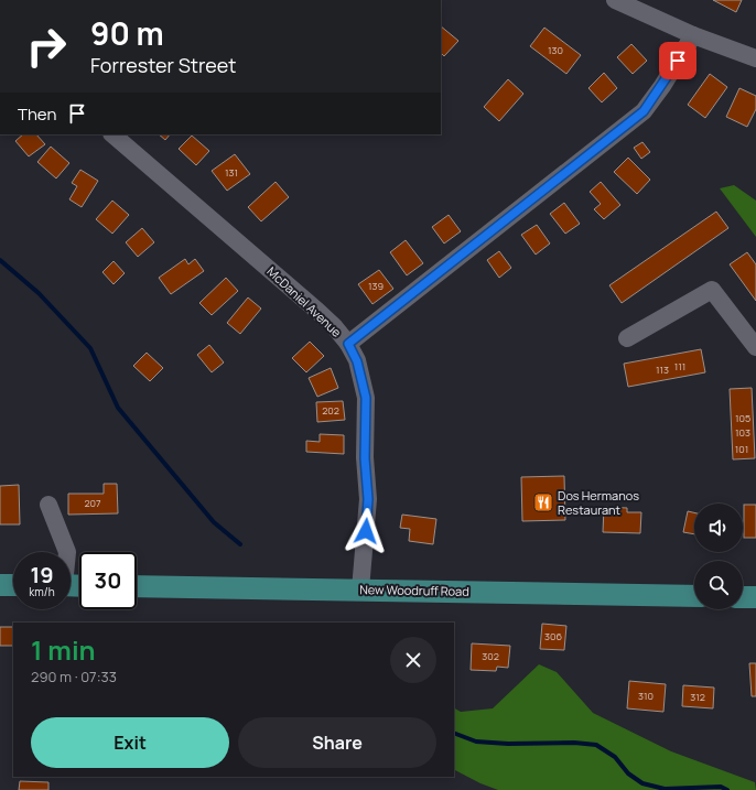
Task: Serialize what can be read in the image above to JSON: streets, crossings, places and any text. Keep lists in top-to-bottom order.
{
  "streets": {
    "main road": ["New Woodruff Road"],
    "street": ["McDaniel Avenue"]
  },
  "crossings": [
    ["McDaniel Avenue", "New Woodruff Road"]
  ],
  "places": {
    "restaurant": ["Dos Hermanos Restaurant"]
  },
  "house_numbers": [
    "130",
    "131",
    "139",
    "111",
    "113",
    "202",
    "105",
    "103",
    "101",
    "207",
    "306",
    "302",
    "310",
    "312"
  ],
  "page": {
    "turn": ["90 m", "Forrester Street"],
    "then": "Then",
    "speed": "19 km/h",
    "limit": "30",
    "heading": ["1 min", "290 m · 07:33"],
    "buttons": ["Exit", "Share"]
  }
}
